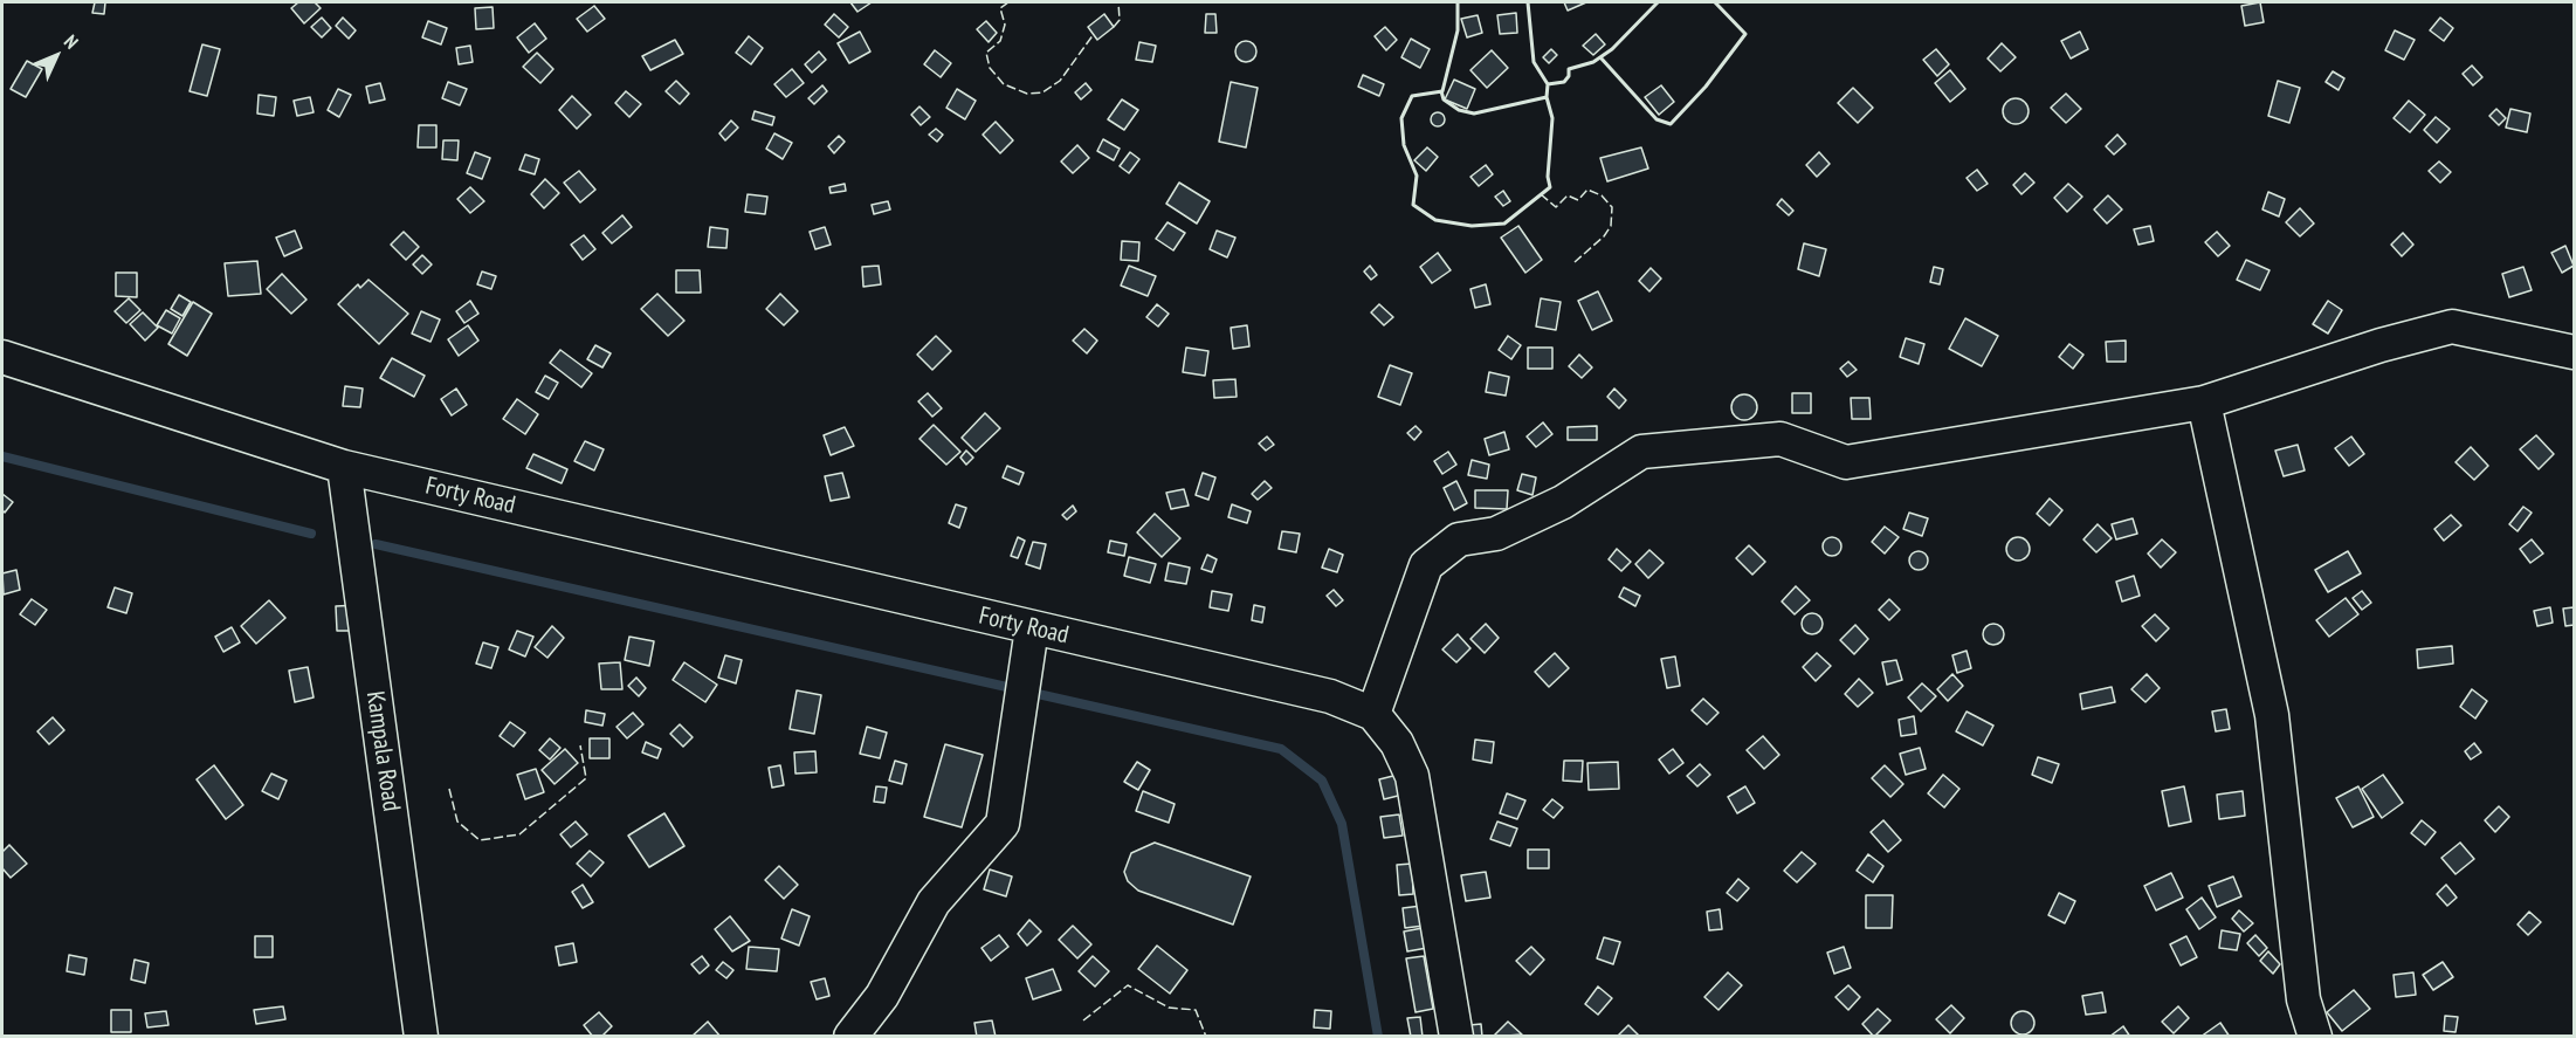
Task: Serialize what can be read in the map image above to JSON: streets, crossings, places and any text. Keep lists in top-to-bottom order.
{
  "streets": {
    "street": ["Forty Road", "Kampala Road"]
  },
  "crossings": [
    ["Forty Road", "Kampala Road"]
  ],
  "north": "top right"
}
